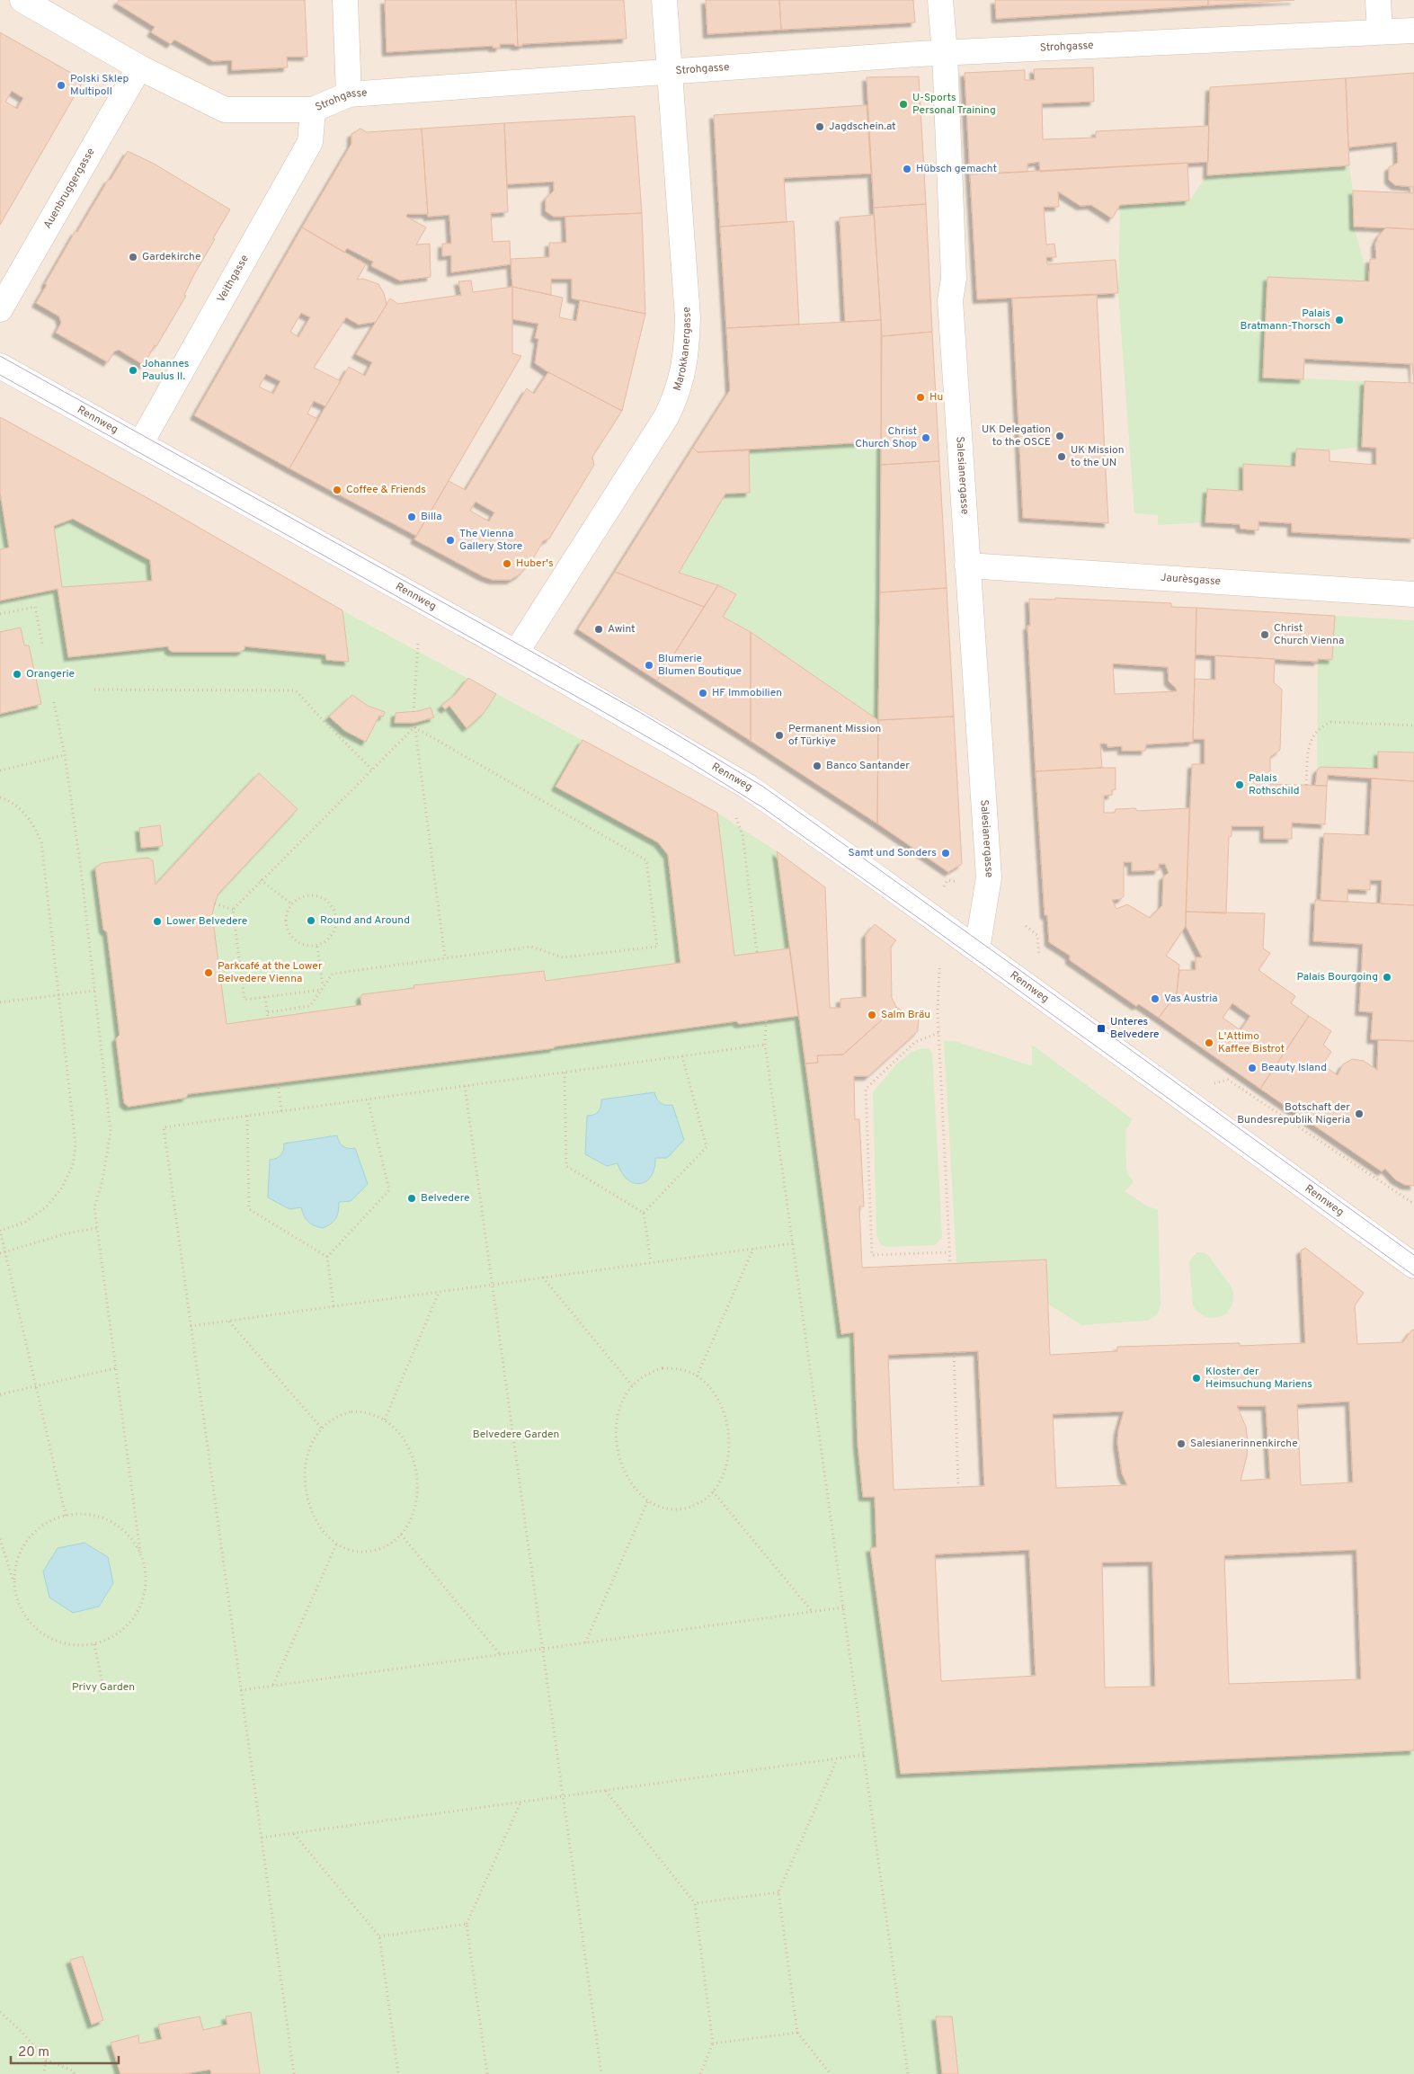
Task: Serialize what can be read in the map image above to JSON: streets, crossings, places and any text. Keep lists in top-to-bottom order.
{
  "streets": {
    "street": [
      "Strohgasse",
      "Auenbruggergasse",
      "Veithgasse",
      "Marokkanergasse",
      "Rennweg",
      "Salesianergasse",
      "Jaurèsgasse"
    ]
  },
  "crossings": [
    ["Strohgasse", "Auenbruggergasse"],
    ["Strohgasse", "Veithgasse"],
    ["Strohgasse", "Marokkanergasse"],
    ["Strohgasse", "Salesianergasse"],
    ["Veithgasse", "Rennweg"],
    ["Marokkanergasse", "Rennweg"],
    ["Rennweg", "Salesianergasse"],
    ["Salesianergasse", "Jaurèsgasse"]
  ],
  "parks": ["Belvedere Garden", "Privy Garden"],
  "places": {
    "other": [
      "Polski Sklep Multipoll",
      "U-Sports Personal Training",
      "Jagdschein.at",
      "Hübsch gemacht",
      "Gardekirche",
      "Palais Bratmann-Thorsch",
      "Johannes Paulus II.",
      "Hu",
      "UK Delegation to the OSCE",
      "Christ Church Shop",
      "UK Mission to the UN",
      "Coffee & Friends",
      "Billa",
      "The Vienna Gallery Store",
      "Huber's",
      "Awint",
      "Christ Church Vienna",
      "Blumerie Blumen Boutique",
      "Orangerie",
      "HF Immobilien",
      "Permanent Mission of Türkiye",
      "Banco Santander",
      "Palais Rothschild",
      "Samt und Sonders",
      "Round and Around",
      "Lower Belvedere",
      "Parkcafé at the Lower Belvedere Vienna",
      "Palais Bourgoing",
      "Vas Austria",
      "Salm Bräu",
      "L'Attimo Kaffee Bistrot",
      "Beauty Island",
      "Botschaft der Bundesrepublik Nigeria",
      "Belvedere",
      "Kloster der Heimsuchung Mariens",
      "Salesianerinnenkirche"
    ],
    "transit": ["Unteres Belvedere"]
  },
  "scale_bar": "20 m"
}
